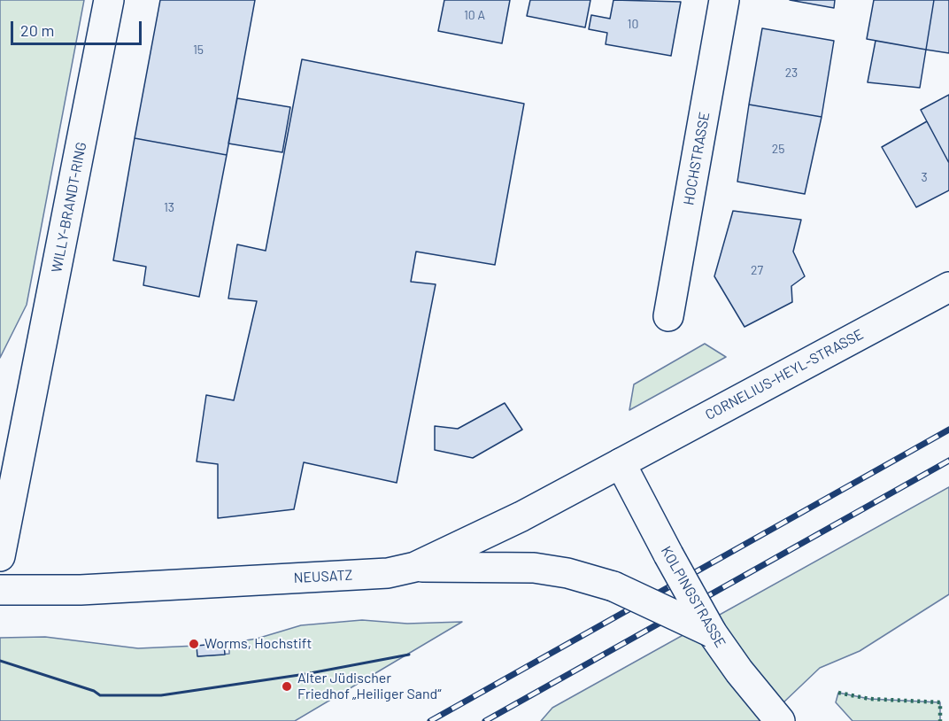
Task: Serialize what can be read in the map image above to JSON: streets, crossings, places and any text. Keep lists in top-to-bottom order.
{
  "streets": {
    "street": [
      "HOCHSTRASSE",
      "WILLY-BRANDT-RING",
      "CORNELIUS-HEYL-STRASSE",
      "NEUSATZ",
      "KOLPINGSTRASSE"
    ]
  },
  "crossings": [
    ["CORNELIUS-HEYL-STRASSE", "NEUSATZ"],
    ["CORNELIUS-HEYL-STRASSE", "KOLPINGSTRASSE"],
    ["NEUSATZ", "KOLPINGSTRASSE"]
  ],
  "places": ["Worms, Hochstift", "Alter Jüdischer Friedhof „Heiliger Sand“"],
  "house_numbers": [
    "10 A",
    "10",
    "15",
    "23",
    "25",
    "3",
    "13",
    "27"
  ],
  "scale_bar": "20 m"
}
